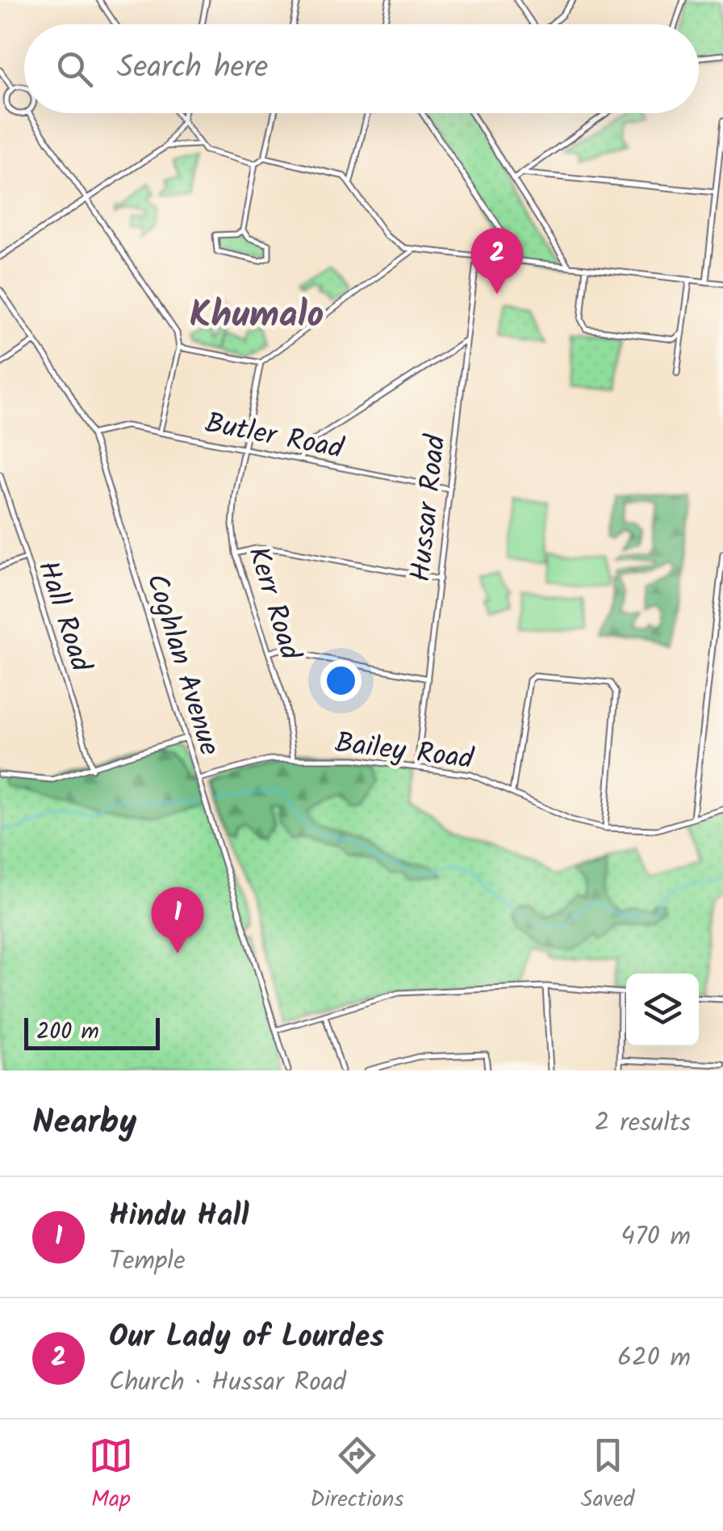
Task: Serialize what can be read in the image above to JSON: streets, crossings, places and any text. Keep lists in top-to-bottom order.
{
  "streets": {
    "street": [
      "Butler Road",
      "Hussar Road",
      "Kerr Road",
      "Hall Road",
      "Coghlan Avenue",
      "Bailey Road"
    ]
  },
  "crossings": [
    ["Butler Road", "Hussar Road"],
    ["Butler Road", "Kerr Road"],
    ["Butler Road", "Coghlan Avenue"],
    ["Hussar Road", "Bailey Road"],
    ["Kerr Road", "Bailey Road"],
    ["Coghlan Avenue", "Bailey Road"]
  ],
  "districts": ["Khumalo"],
  "scale_bar": "200 m",
  "page": {
    "search": "Search here",
    "pins": ["2", "1"],
    "scale": "200 m",
    "heading": ["Nearby", "2 results"],
    "list": [
      {
        "mark": "1",
        "name": "Hindu Hall",
        "note": "Temple",
        "value": "470 m"
      },
      {
        "mark": "2",
        "name": "Our Lady of Lourdes",
        "note": "Church · Hussar Road",
        "value": "620 m"
      }
    ],
    "nav": ["Map", "Directions", "Saved"]
  }
}
